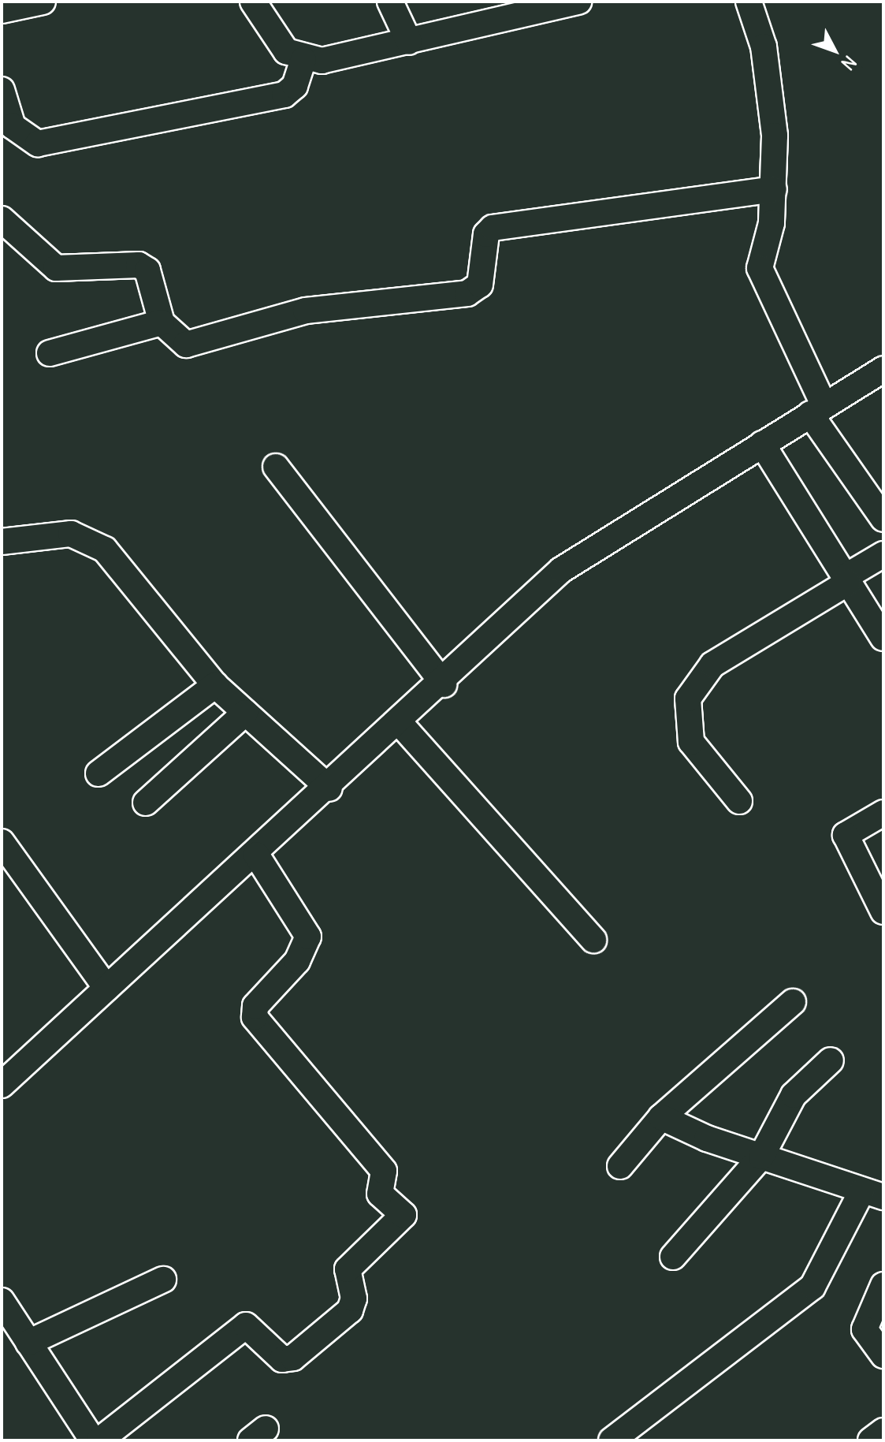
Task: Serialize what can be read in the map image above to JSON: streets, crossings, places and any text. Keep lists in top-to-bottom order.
{
  "north": "bottom right"
}
